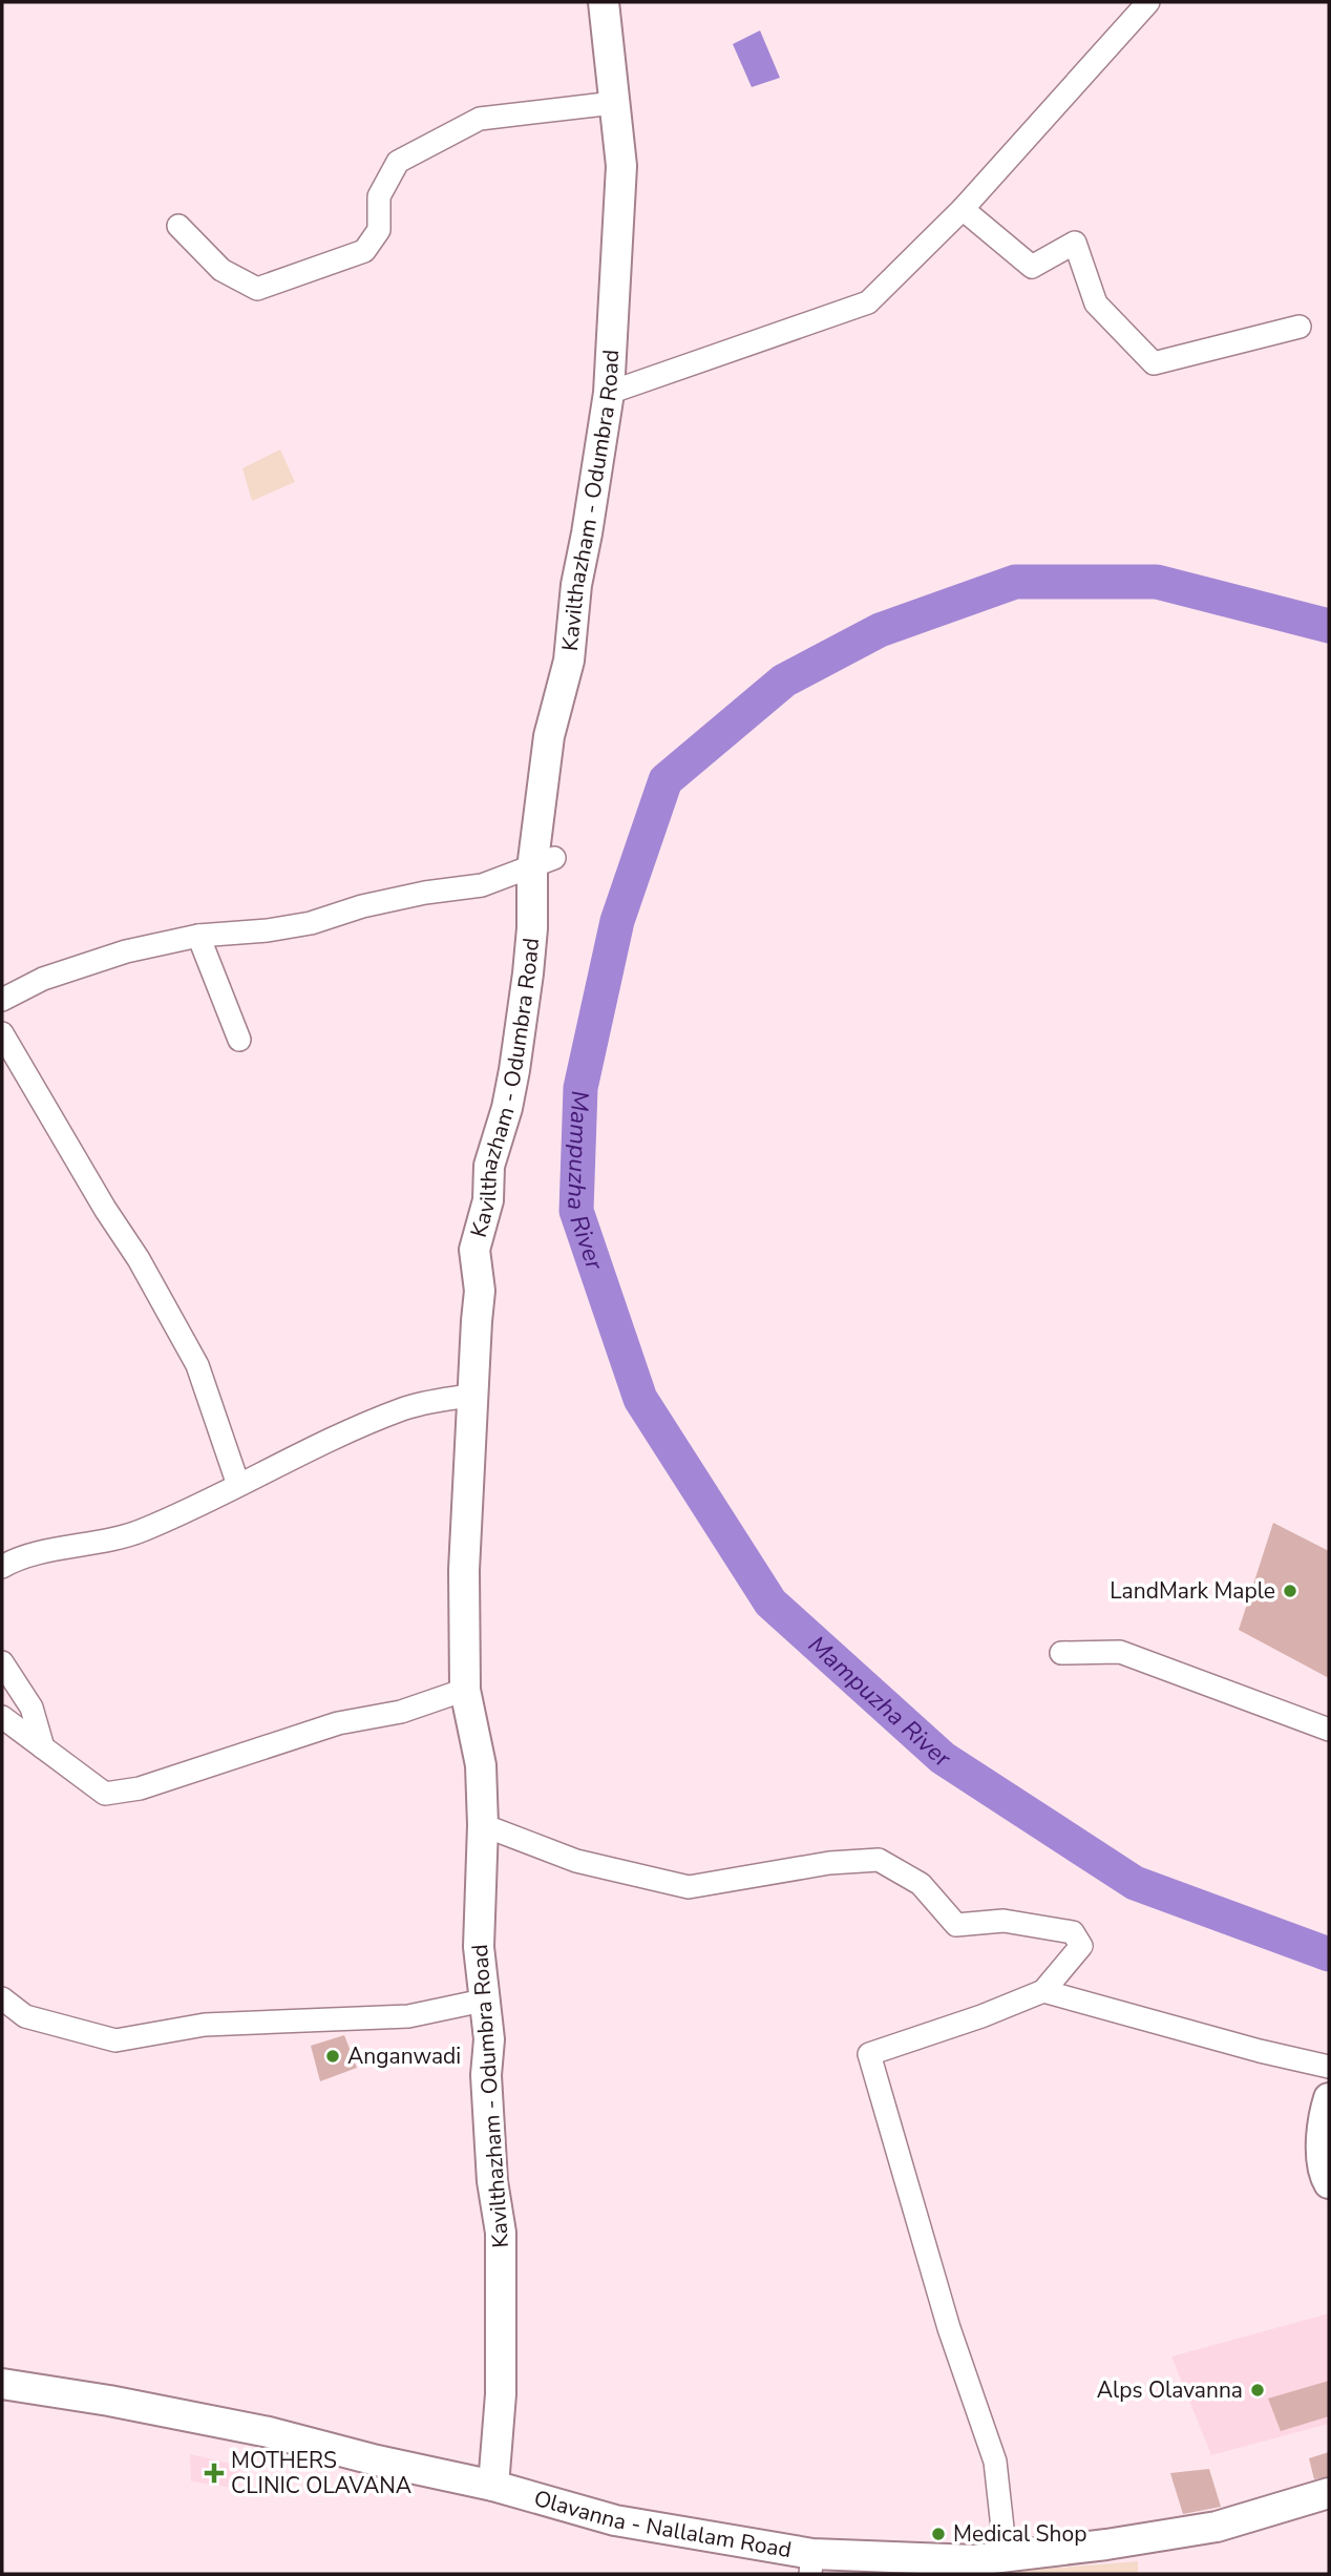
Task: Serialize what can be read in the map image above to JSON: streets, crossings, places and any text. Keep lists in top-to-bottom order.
{
  "streets": {
    "main road": ["Kavilthazham - Odumbra Road", "Olavanna - Nallalam Road"]
  },
  "crossings": [
    ["Kavilthazham - Odumbra Road", "Olavanna - Nallalam Road"]
  ],
  "water": ["Mampuzha River"],
  "places": {
    "other": [
      "LandMark Maple",
      "Anganwadi",
      "Alps Olavanna",
      "Medical Shop"
    ],
    "health": ["MOTHERS CLINIC OLAVANA"]
  }
}
